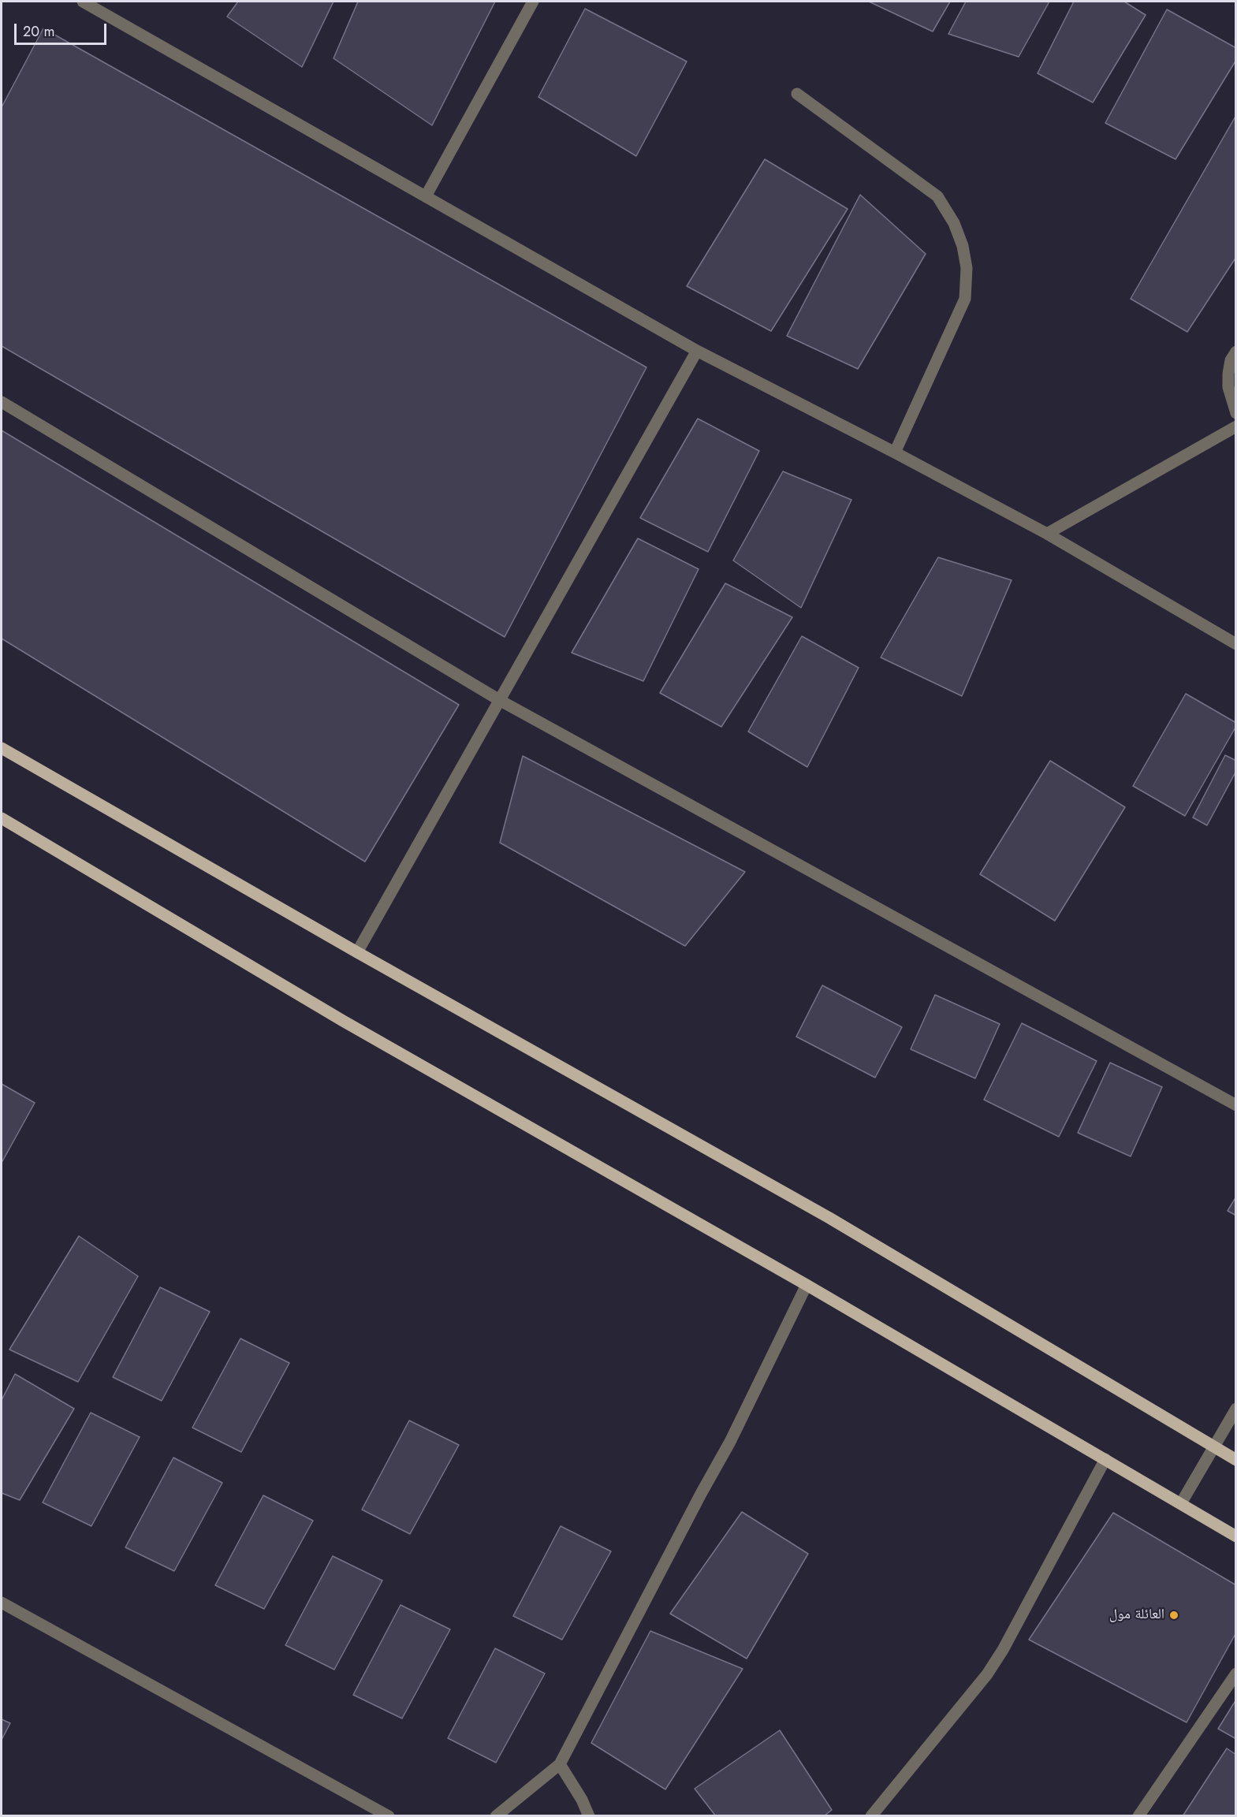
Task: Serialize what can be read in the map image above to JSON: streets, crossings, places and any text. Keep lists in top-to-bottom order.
{
  "places": ["العائلة مول"],
  "scale_bar": "20 m"
}
